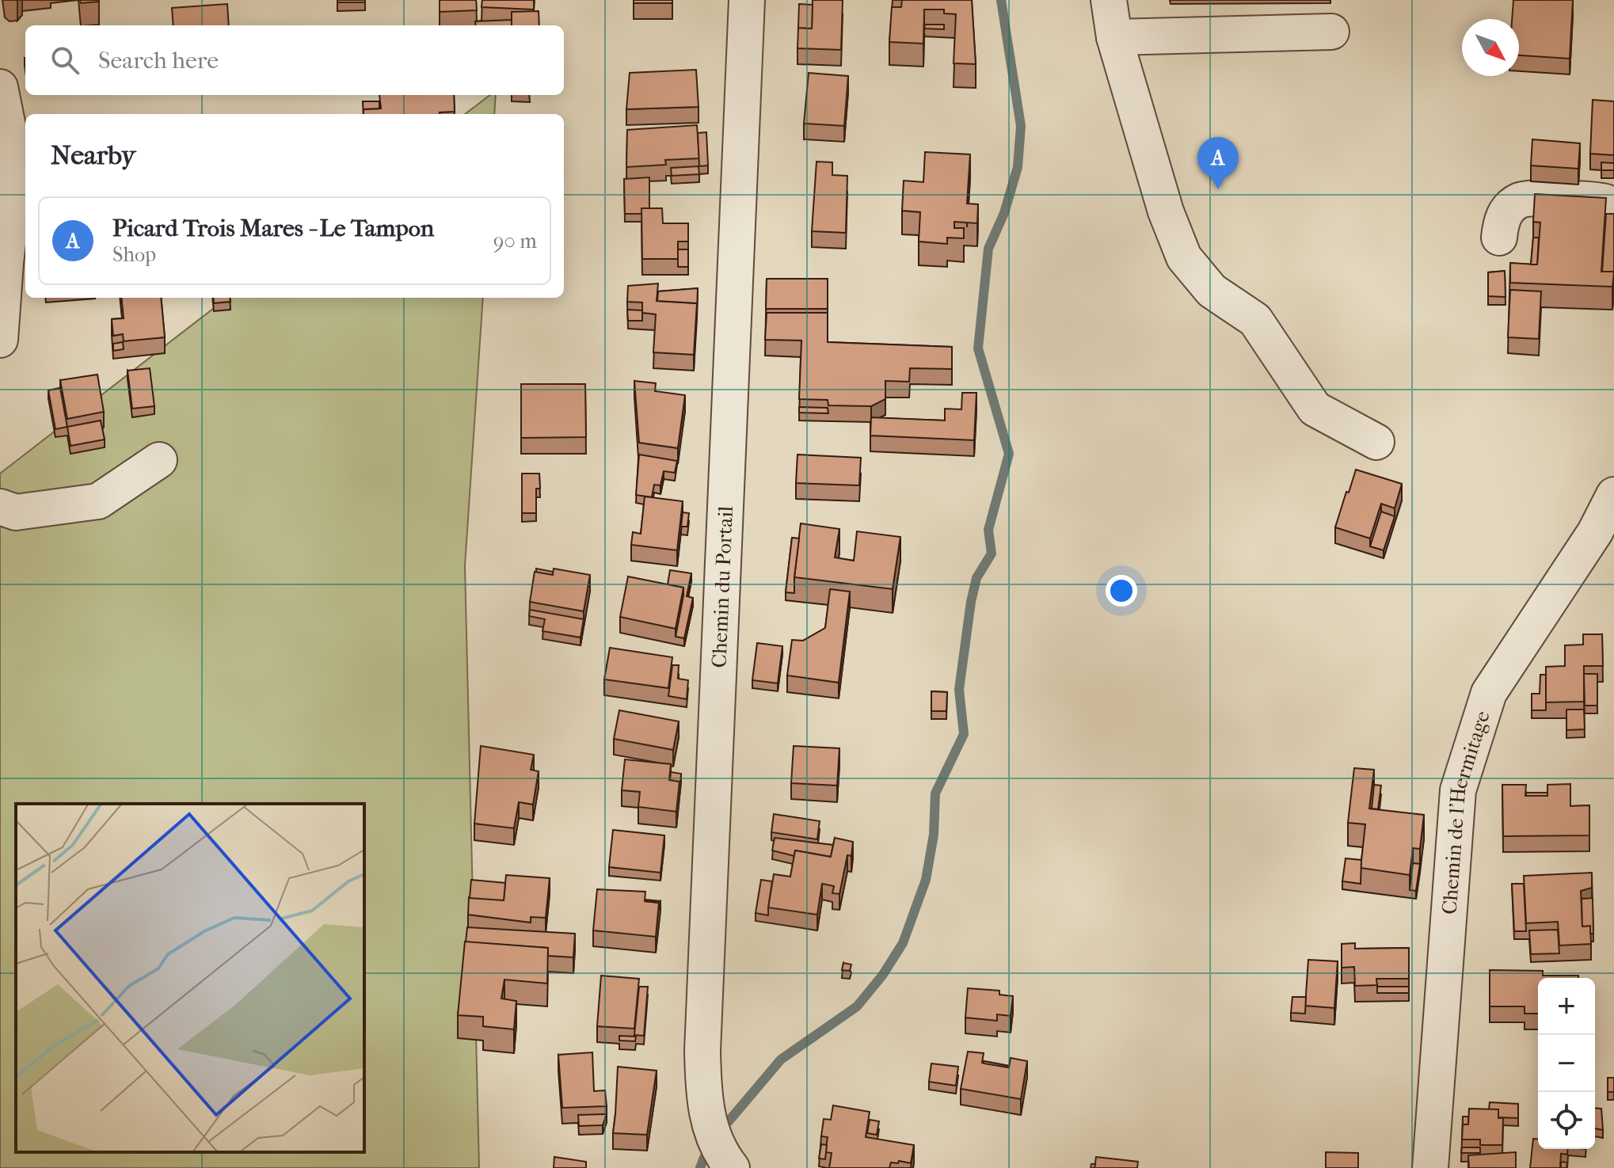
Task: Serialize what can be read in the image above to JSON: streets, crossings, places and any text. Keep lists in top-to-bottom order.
{
  "streets": {
    "street": ["Chemin du Portail", "Chemin de l'Hermitage"]
  },
  "north": "bottom right",
  "page": {
    "search": "Search here",
    "heading": "Nearby",
    "pins": "A",
    "list": [
      {
        "mark": "A",
        "name": "Picard Trois Mares - Le Tampon",
        "note": "Shop",
        "value": "90 m"
      }
    ],
    "map_buttons": ["+", "−"]
  }
}
